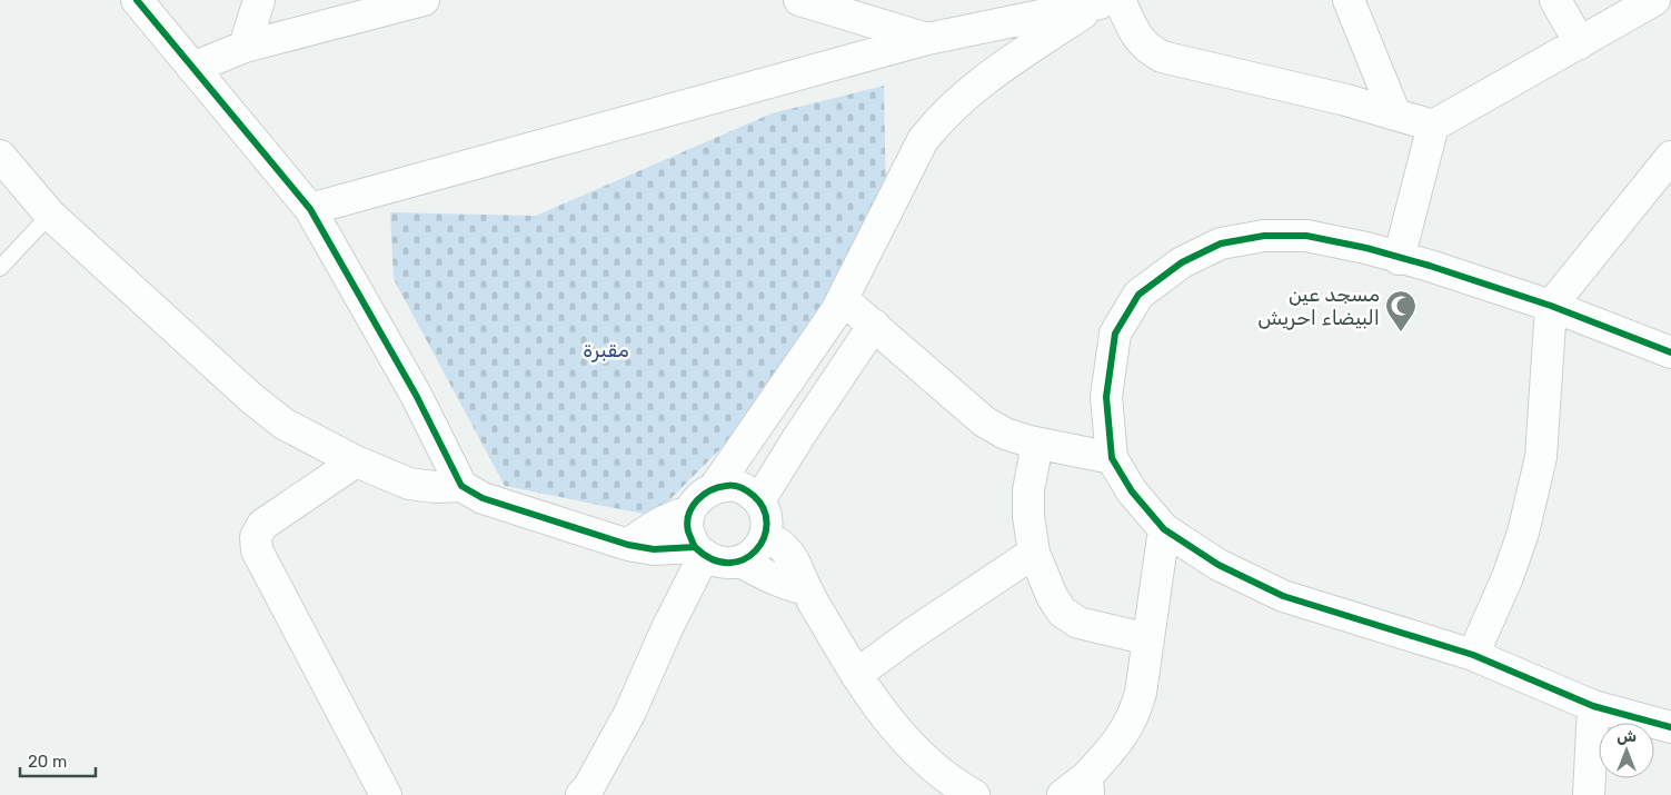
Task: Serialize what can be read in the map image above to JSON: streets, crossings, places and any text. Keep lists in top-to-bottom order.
{
  "parks": ["مقبرة"],
  "places": {
    "mosque": ["مسجد عين البيضاء احريش"]
  },
  "scale_bar": "20 m",
  "north": "top"
}
